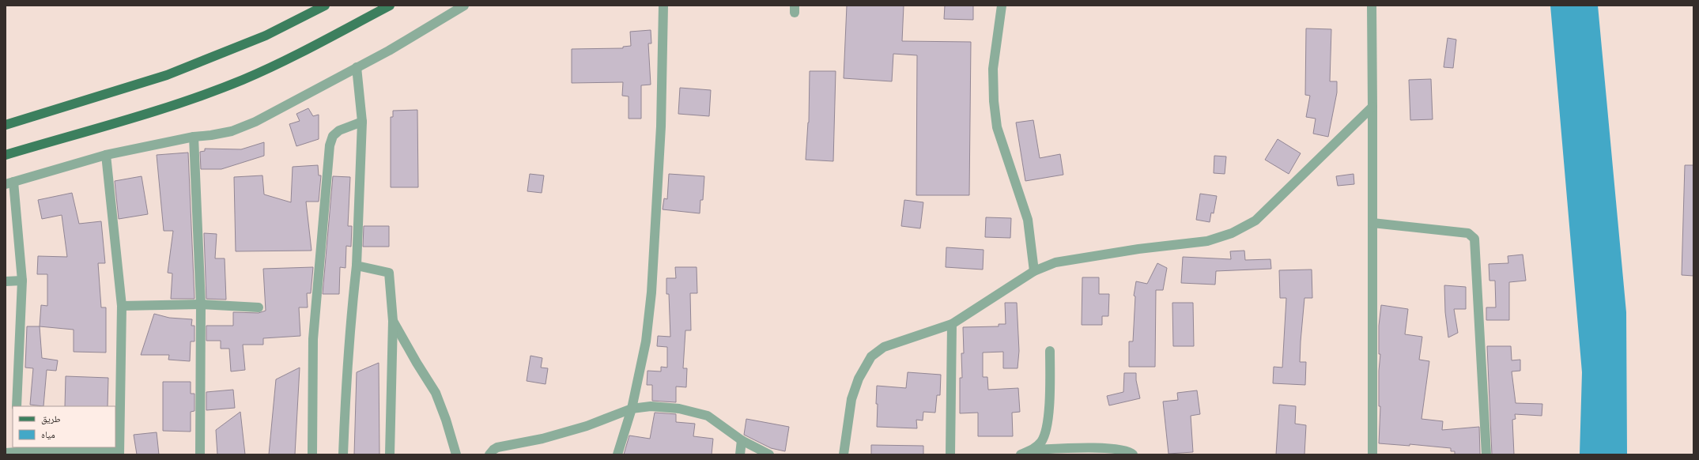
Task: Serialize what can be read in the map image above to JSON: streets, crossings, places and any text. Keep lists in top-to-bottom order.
{
  "legend": ["طريق", "مياه"]
}
